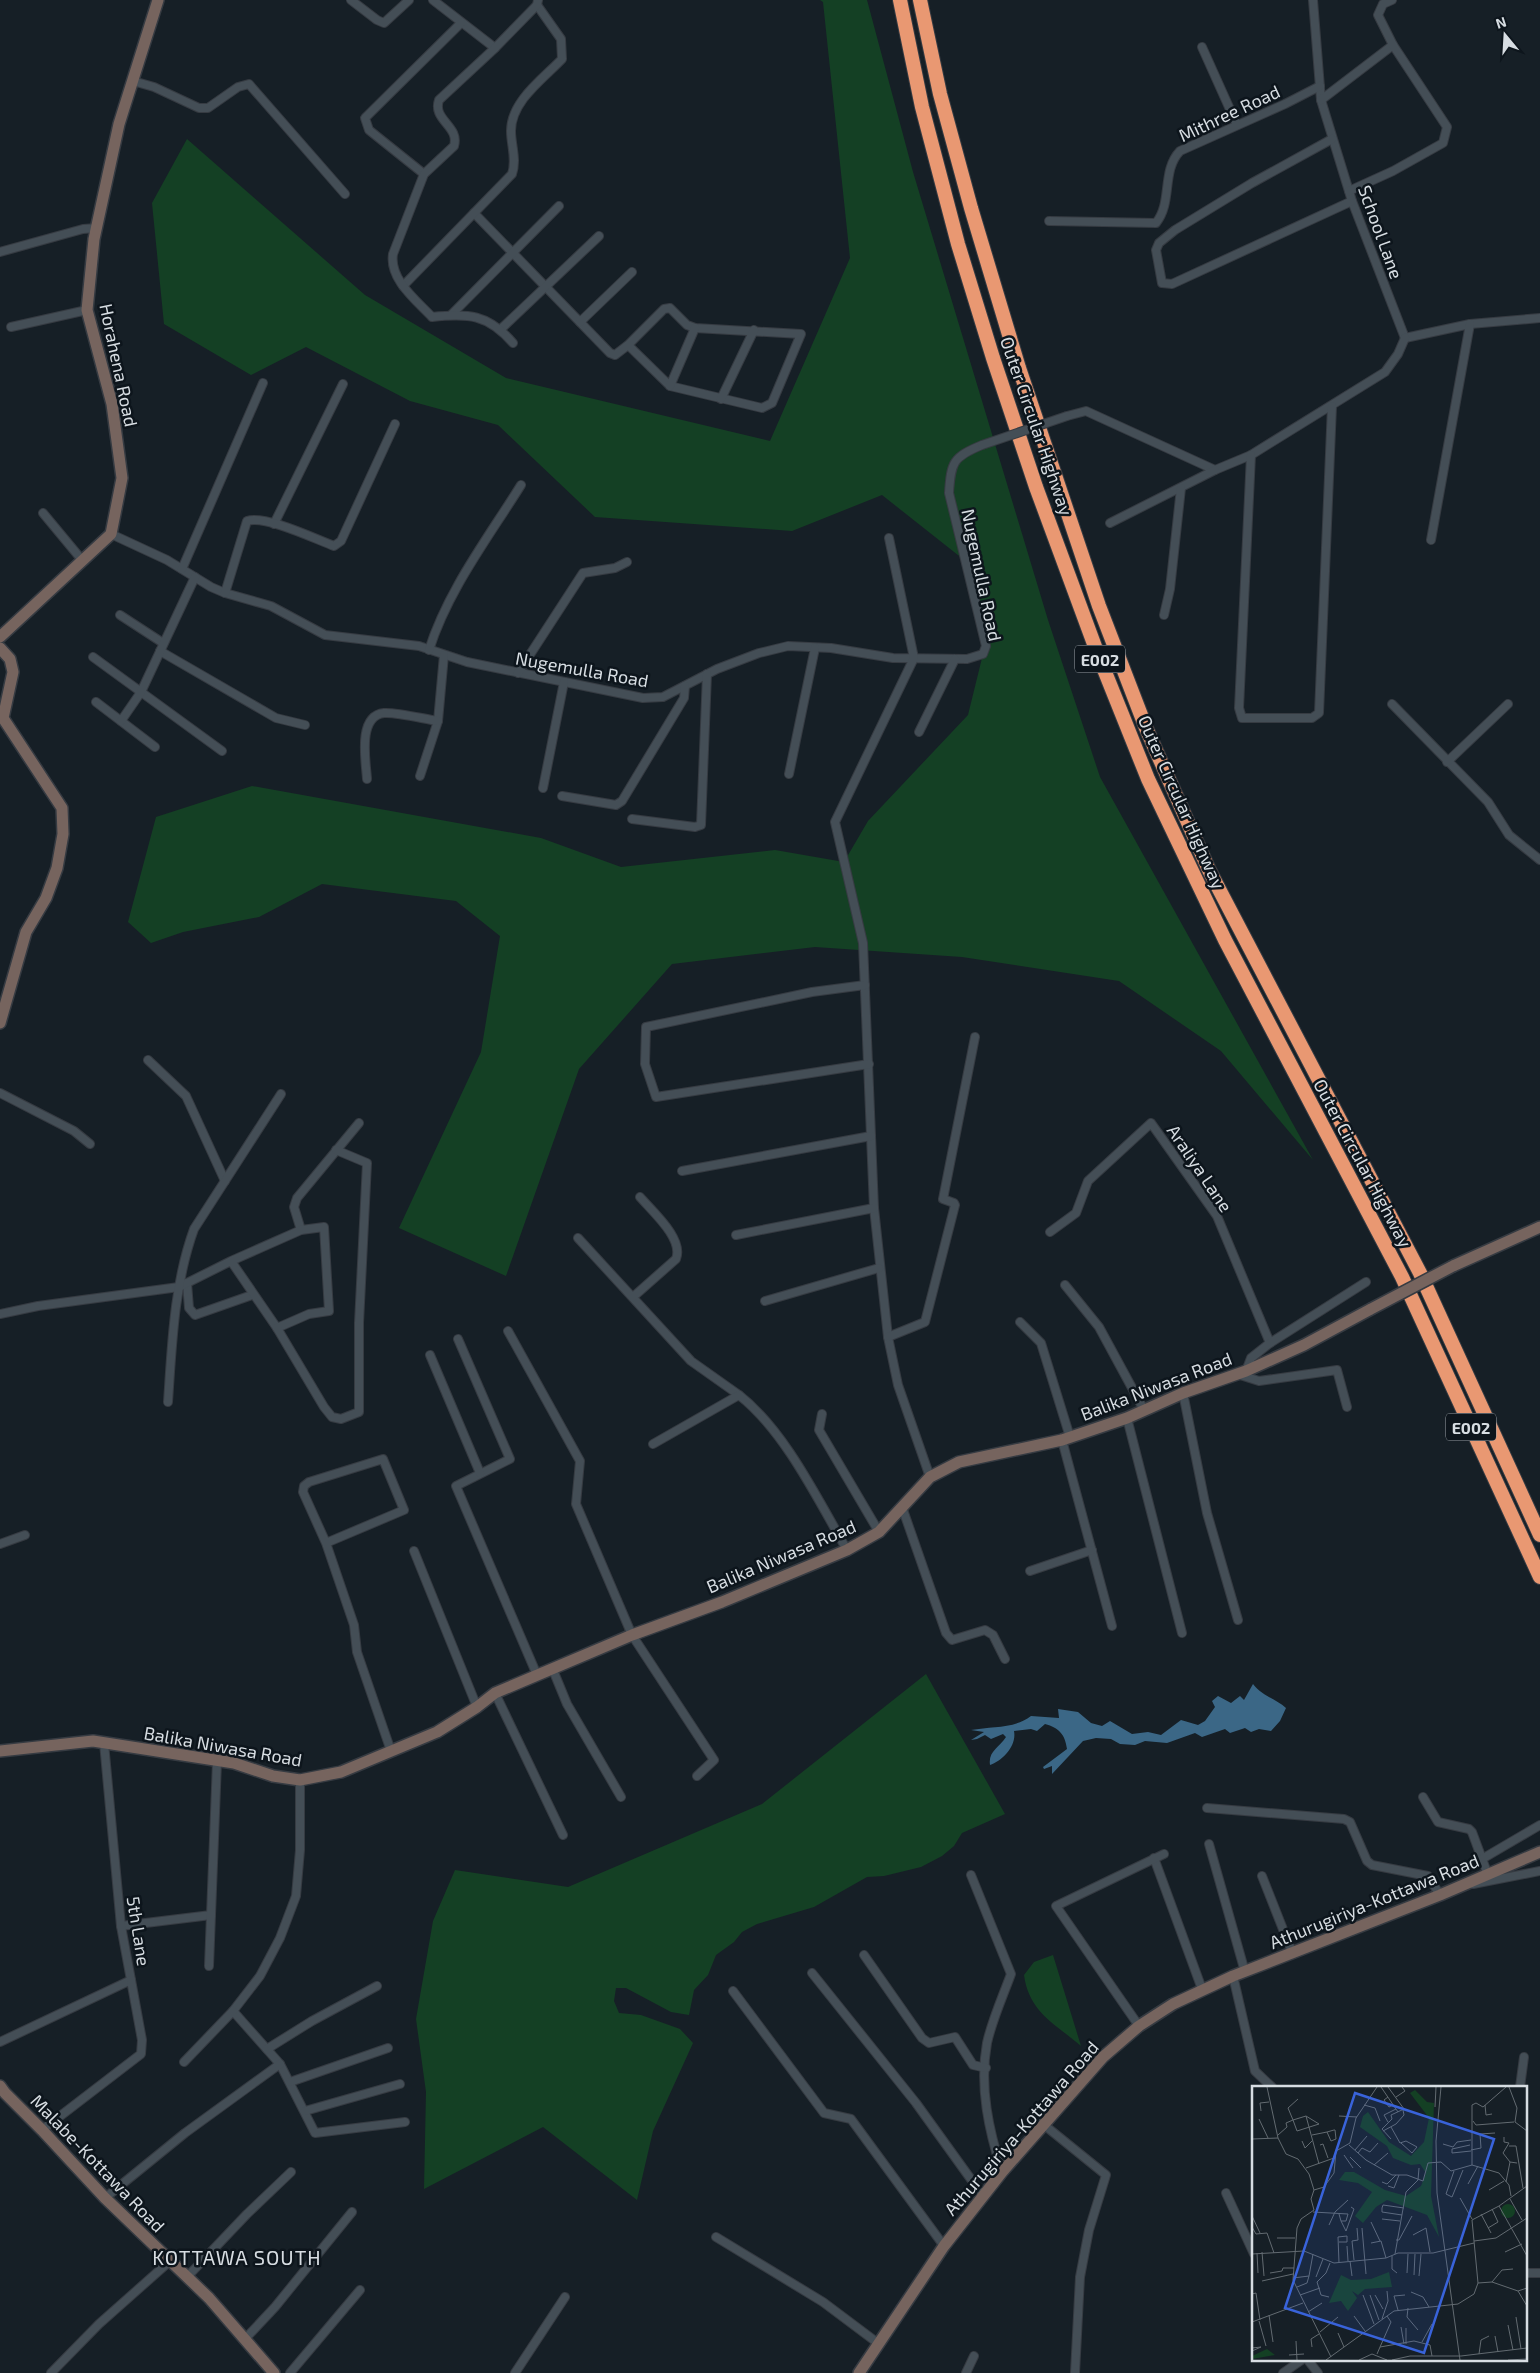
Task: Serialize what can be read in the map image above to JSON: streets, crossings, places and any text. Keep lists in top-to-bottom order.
{
  "streets": {
    "highway": ["Outer Circular Highway", "E002"],
    "street": [
      "Mithree Road",
      "School Lane",
      "Horahena Road",
      "Nugemulla Road",
      "Araliya Lane",
      "Balika Niwasa Road",
      "Athurugiriya-Kottawa Road",
      "5th Lane",
      "Malabe-Kottawa Road"
    ]
  },
  "crossings": [
    ["Mithree Road", "School Lane"],
    ["Horahena Road", "Nugemulla Road"],
    ["Balika Niwasa Road", "5th Lane"]
  ],
  "districts": ["KOTTAWA SOUTH"],
  "north": "top"
}
